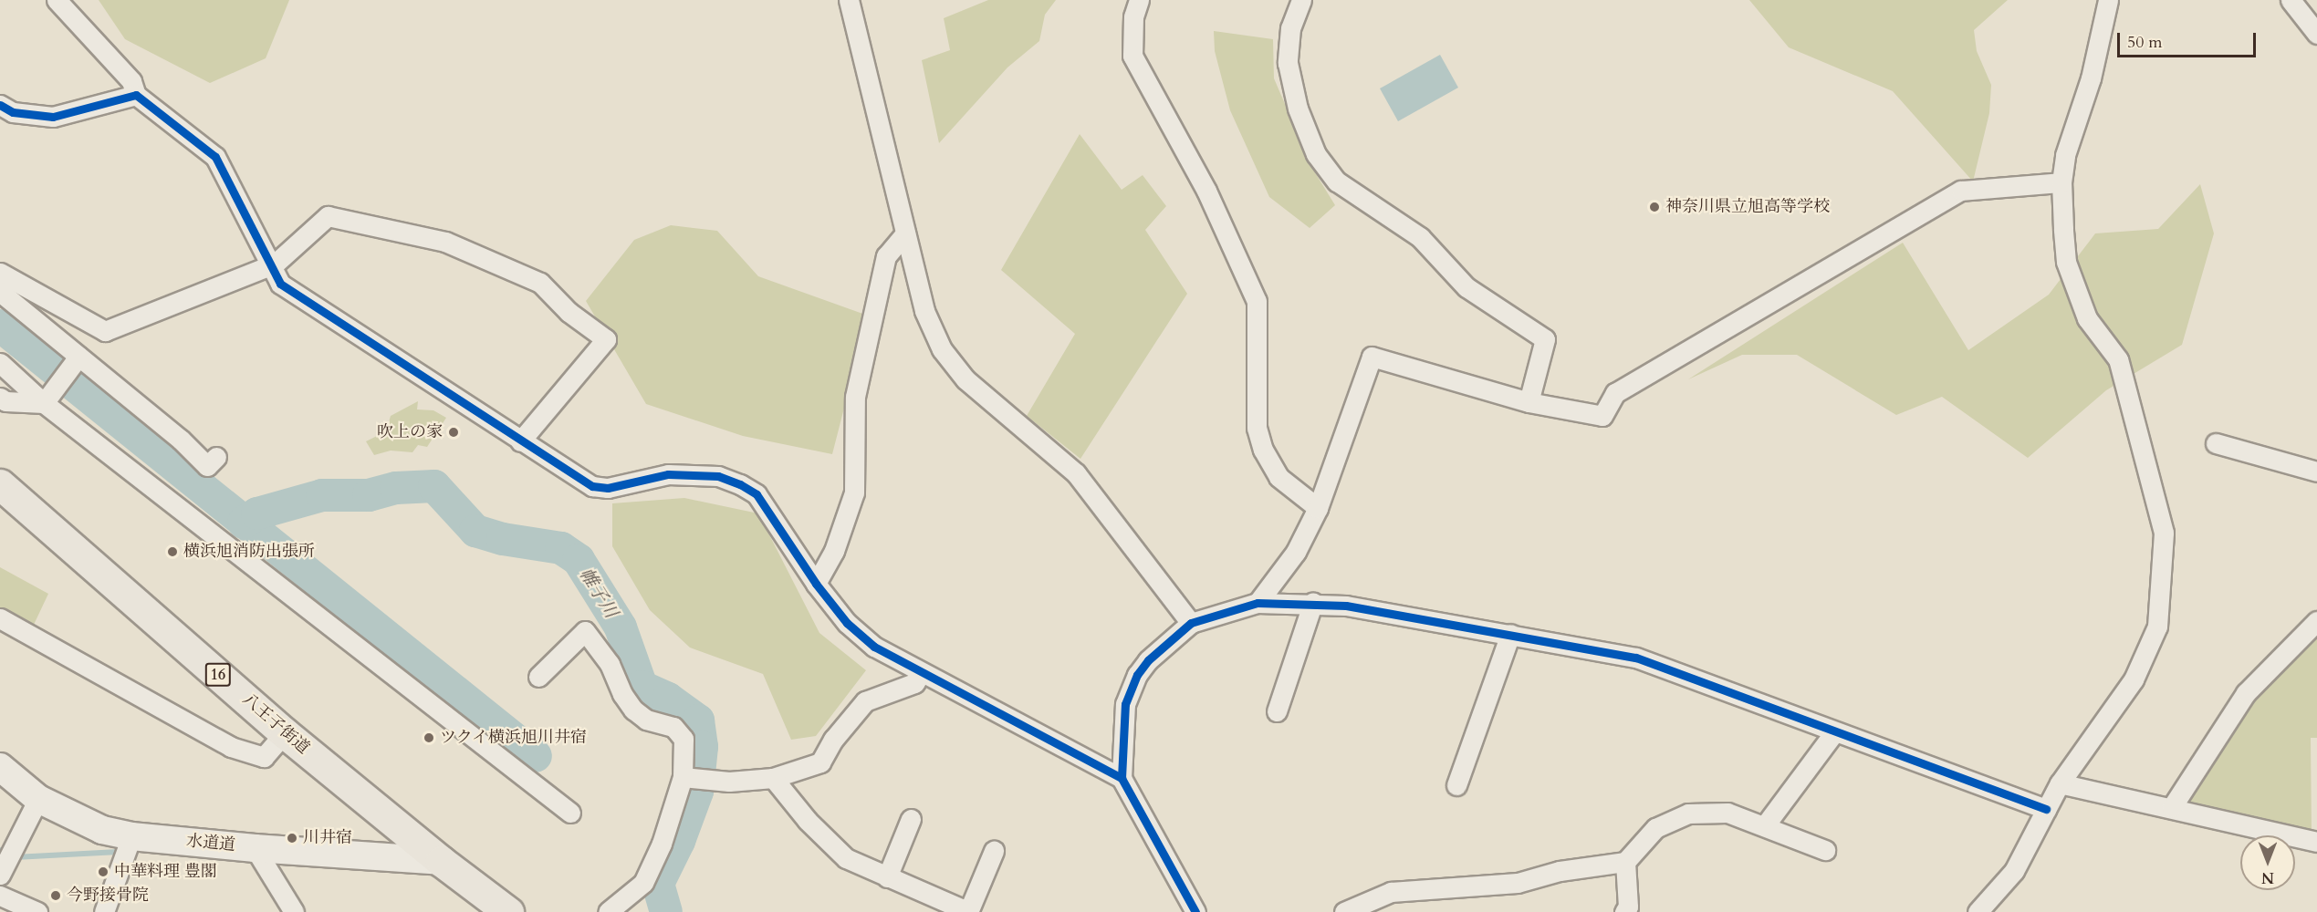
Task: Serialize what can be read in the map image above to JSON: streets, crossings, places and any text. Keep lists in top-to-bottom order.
{
  "streets": {
    "highway": ["16", "八王子街道"],
    "street": ["水道道"]
  },
  "crossings": [
    ["八王子街道", "水道道"]
  ],
  "water": ["帷子川"],
  "places": [
    "神奈川県立旭高等学校",
    "吹上の家",
    "横浜旭消防出張所",
    "ツクイ横浜旭川井宿",
    "川井宿",
    "中華料理 豊閣",
    "今野接骨院"
  ],
  "scale_bar": "50 m",
  "north": "bottom"
}
